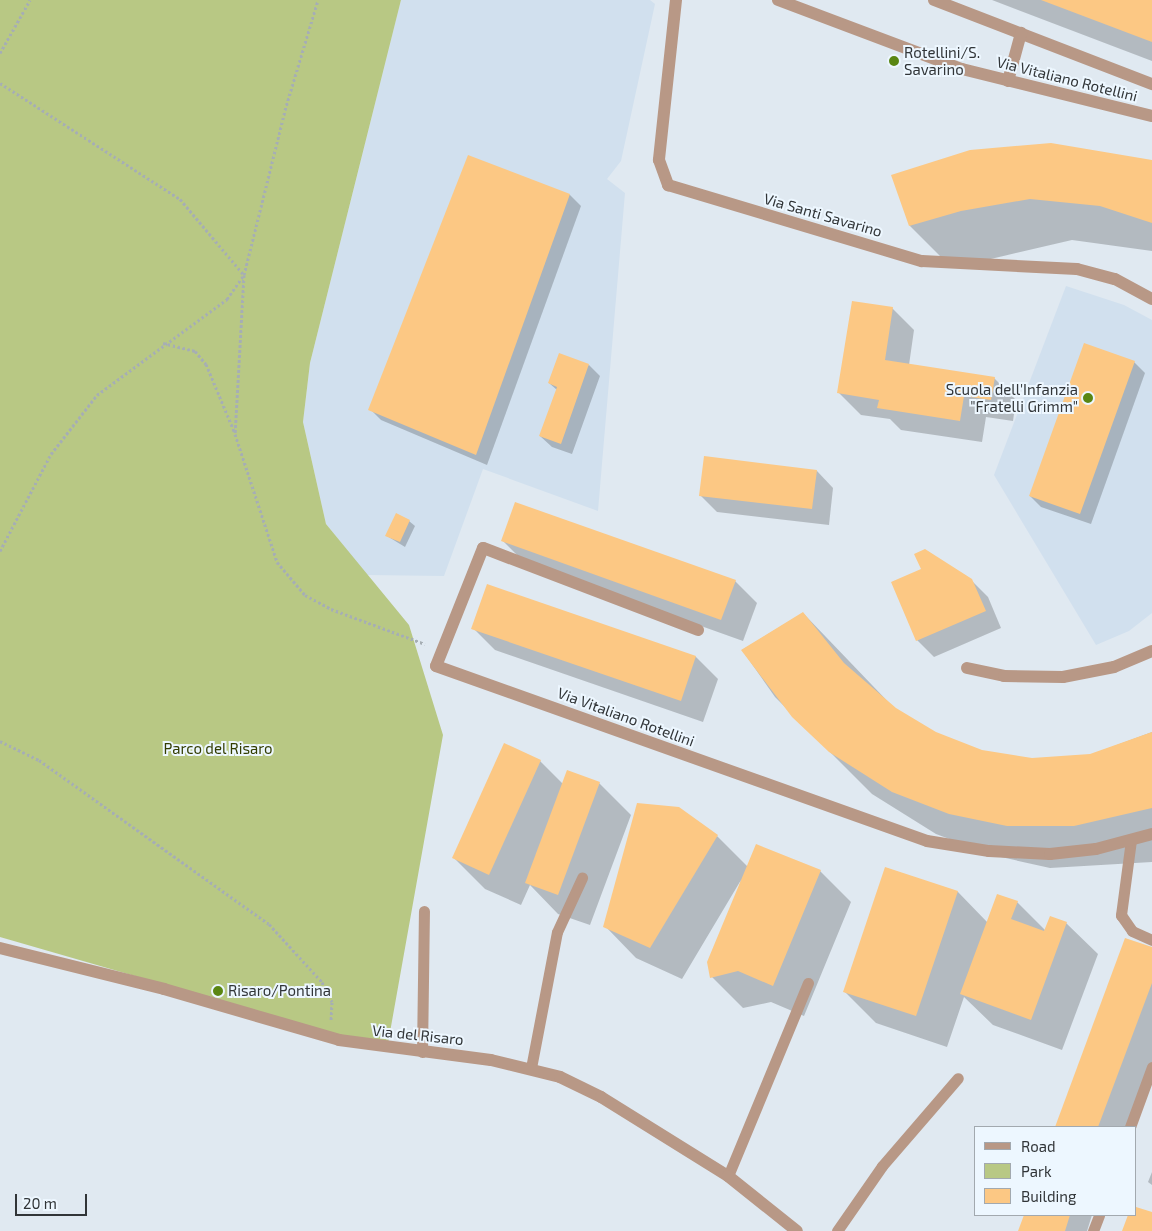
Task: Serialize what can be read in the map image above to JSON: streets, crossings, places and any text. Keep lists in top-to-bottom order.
{
  "streets": {
    "street": ["Via Vitaliano Rotellini", "Via Santi Savarino", "Via del Risaro"]
  },
  "parks": ["Parco del Risaro"],
  "places": ["Rotellini/S. Savarino", "Scuola dell'Infanzia \"Fratelli Grimm\"", "Risaro/Pontina"],
  "legend": ["Road", "Park", "Building"],
  "scale_bar": "20 m"
}
